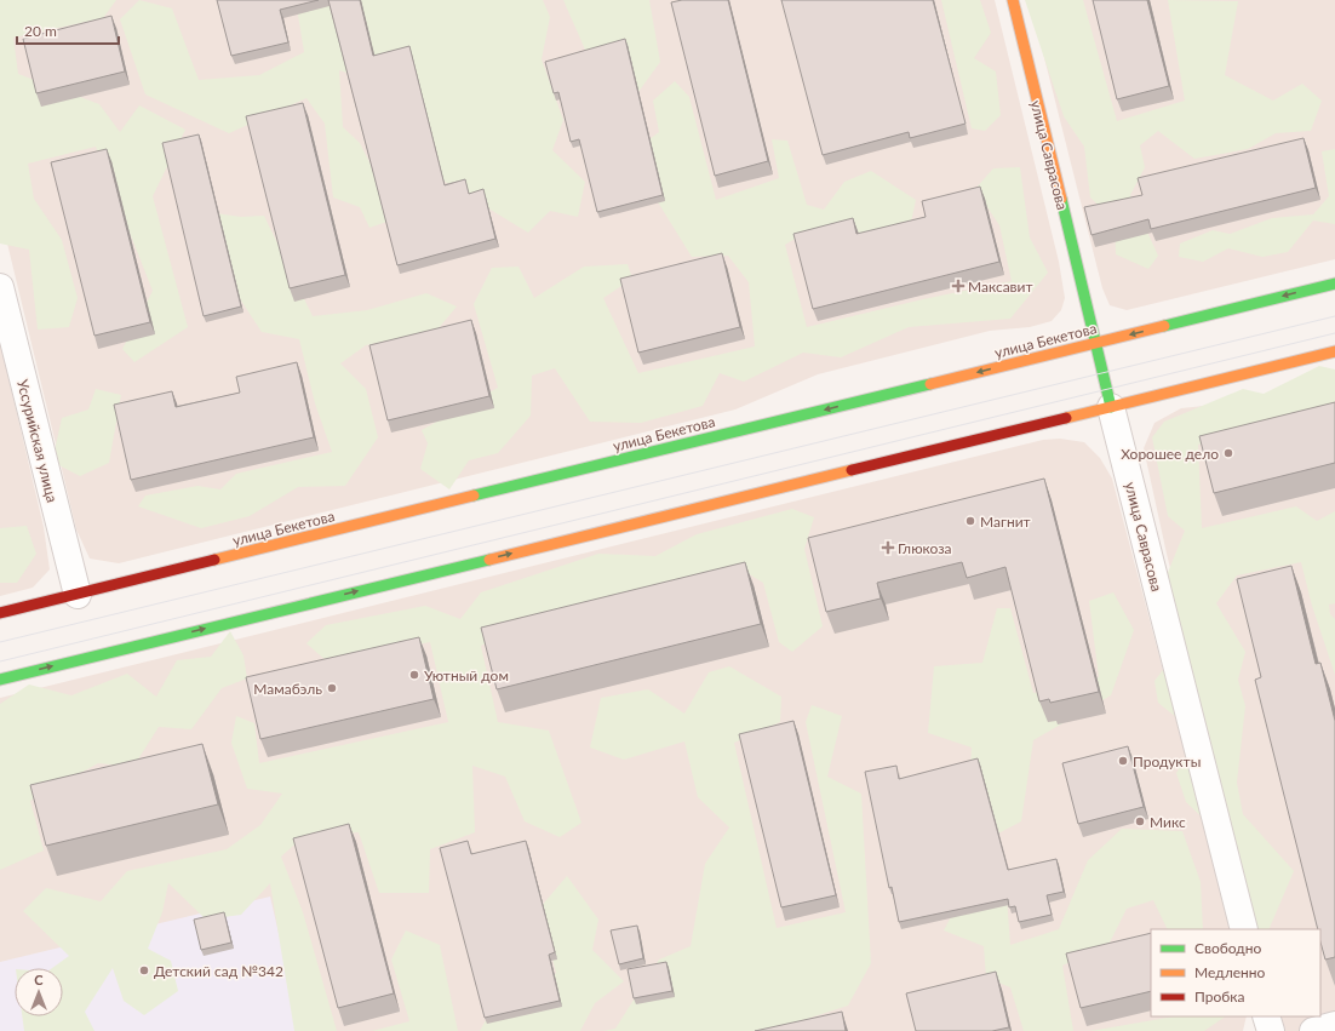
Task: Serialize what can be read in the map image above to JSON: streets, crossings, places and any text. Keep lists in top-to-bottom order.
{
  "streets": {
    "main road": ["улица Саврасова", "улица Бекетова"],
    "street": ["Уссурийская улица"]
  },
  "crossings": [
    ["улица Саврасова", "улица Бекетова"],
    ["улица Бекетова", "Уссурийская улица"]
  ],
  "places": {
    "health": ["Максавит", "Глюкоза"],
    "other": [
      "Хорошее дело",
      "Магнит",
      "Уютный дом",
      "Мамабэль",
      "Продукты",
      "Микс",
      "Детский сад №342"
    ]
  },
  "legend": ["Свободно", "Медленно", "Пробка"],
  "scale_bar": "20 m",
  "north": "top"
}
